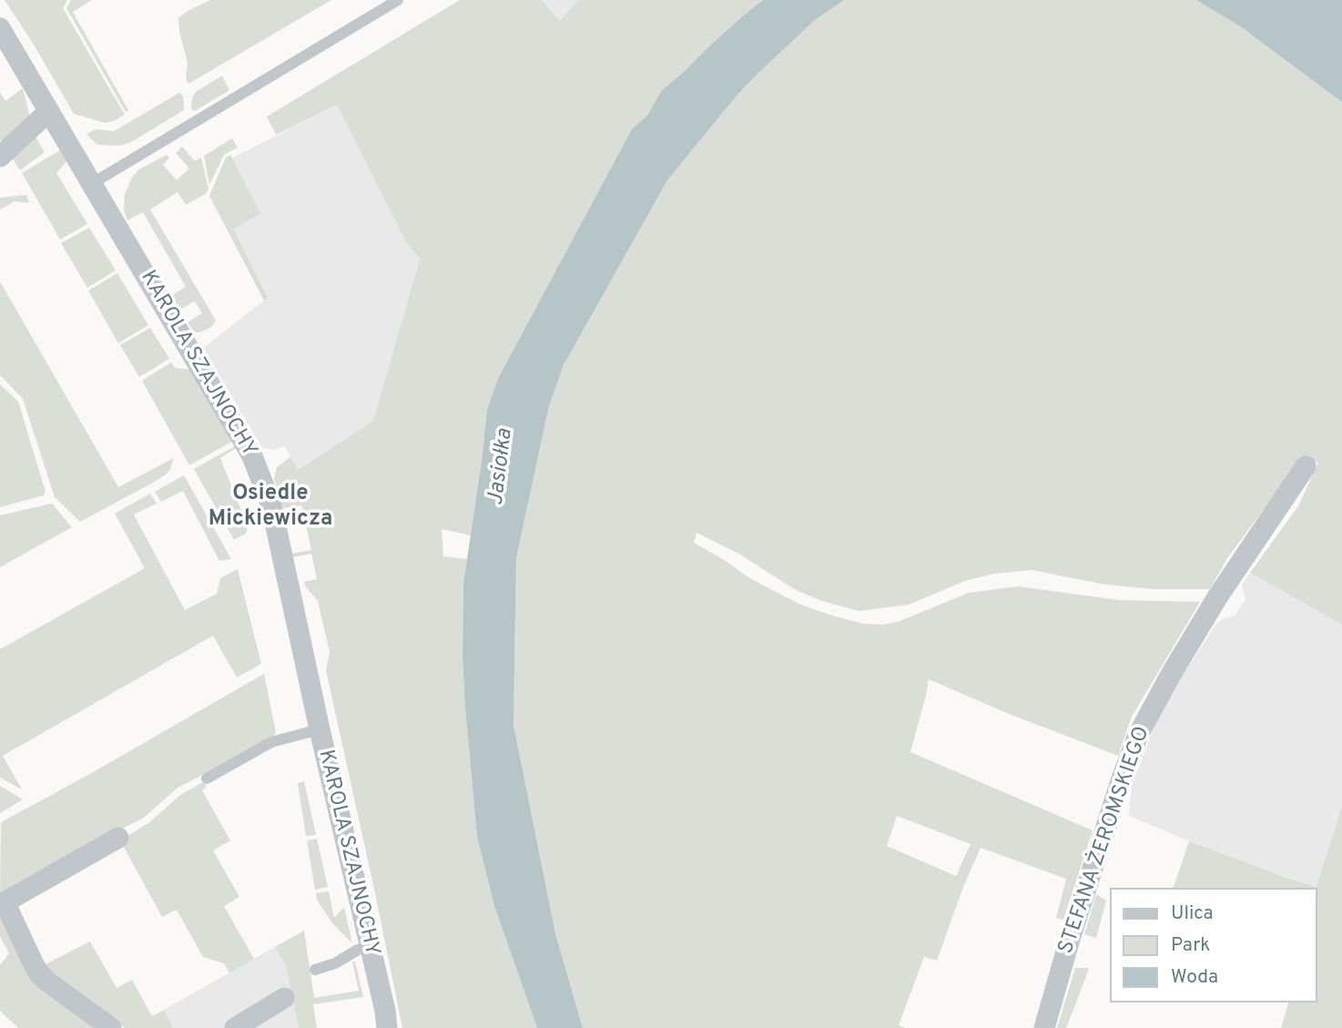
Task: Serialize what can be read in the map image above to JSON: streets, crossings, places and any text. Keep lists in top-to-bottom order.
{
  "streets": {
    "street": ["KAROLA SZAJNOCHY", "STEFANA ŻEROMSKIEGO"]
  },
  "districts": ["Osiedle Mickiewicza"],
  "water": ["Jasiołka"],
  "legend": ["Ulica", "Park", "Woda"]
}
